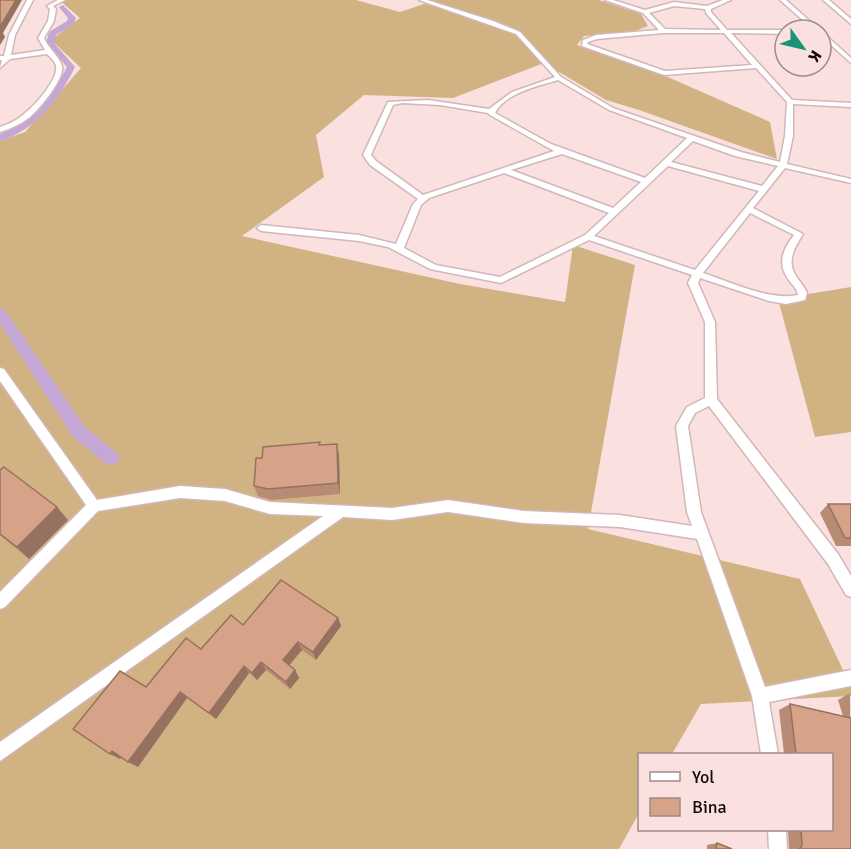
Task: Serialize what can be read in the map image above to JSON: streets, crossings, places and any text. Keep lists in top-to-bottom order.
{
  "legend": ["Yol", "Bina"],
  "north": "bottom right"
}
